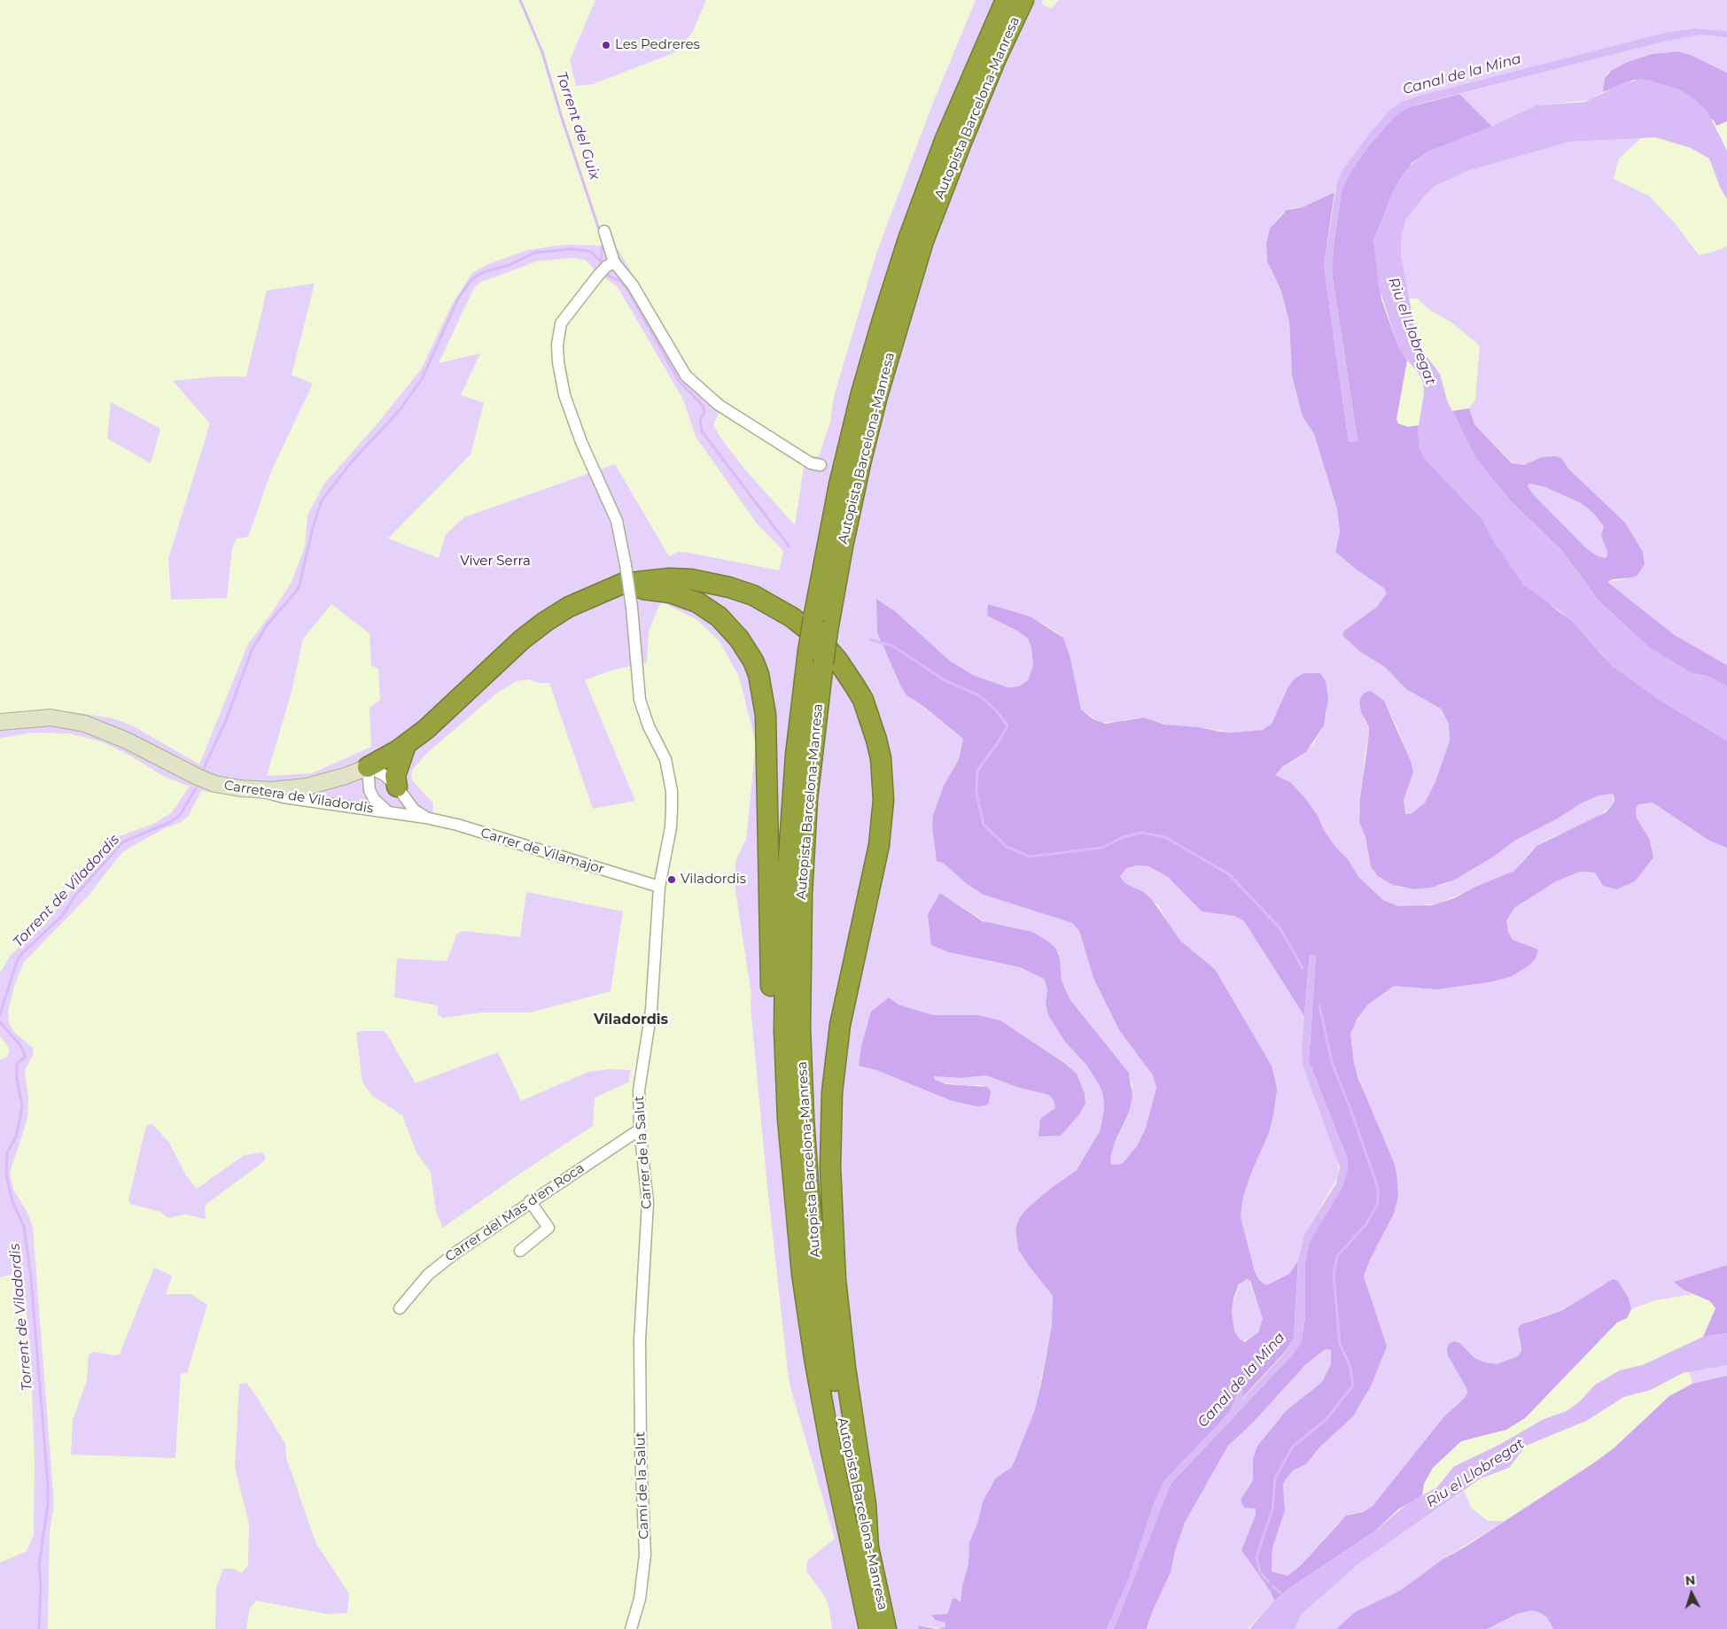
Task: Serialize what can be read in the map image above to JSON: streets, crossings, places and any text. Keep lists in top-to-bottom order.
{
  "streets": {
    "highway": ["Autopista Barcelona-Manresa"],
    "street": [
      "Carretera de Viladordis",
      "Carrer de Vilamajor",
      "Carrer de la Salut",
      "Carrer del Mas d'en Roca",
      "Camí de la Salut"
    ]
  },
  "crossings": [
    ["Carretera de Viladordis", "Carrer de Vilamajor"],
    ["Carrer de Vilamajor", "Carrer de la Salut"],
    ["Carrer de la Salut", "Carrer del Mas d'en Roca"],
    ["Carrer de la Salut", "Camí de la Salut"]
  ],
  "districts": ["Viladordis"],
  "water": [
    "Canal de la Mina",
    "Torrent del Guix",
    "Riu el Llobregat",
    "Torrent de Viladordis"
  ],
  "parks": ["Viver Serra"],
  "places": ["Les Pedreres", "Viladordis"],
  "north": "top"
}
